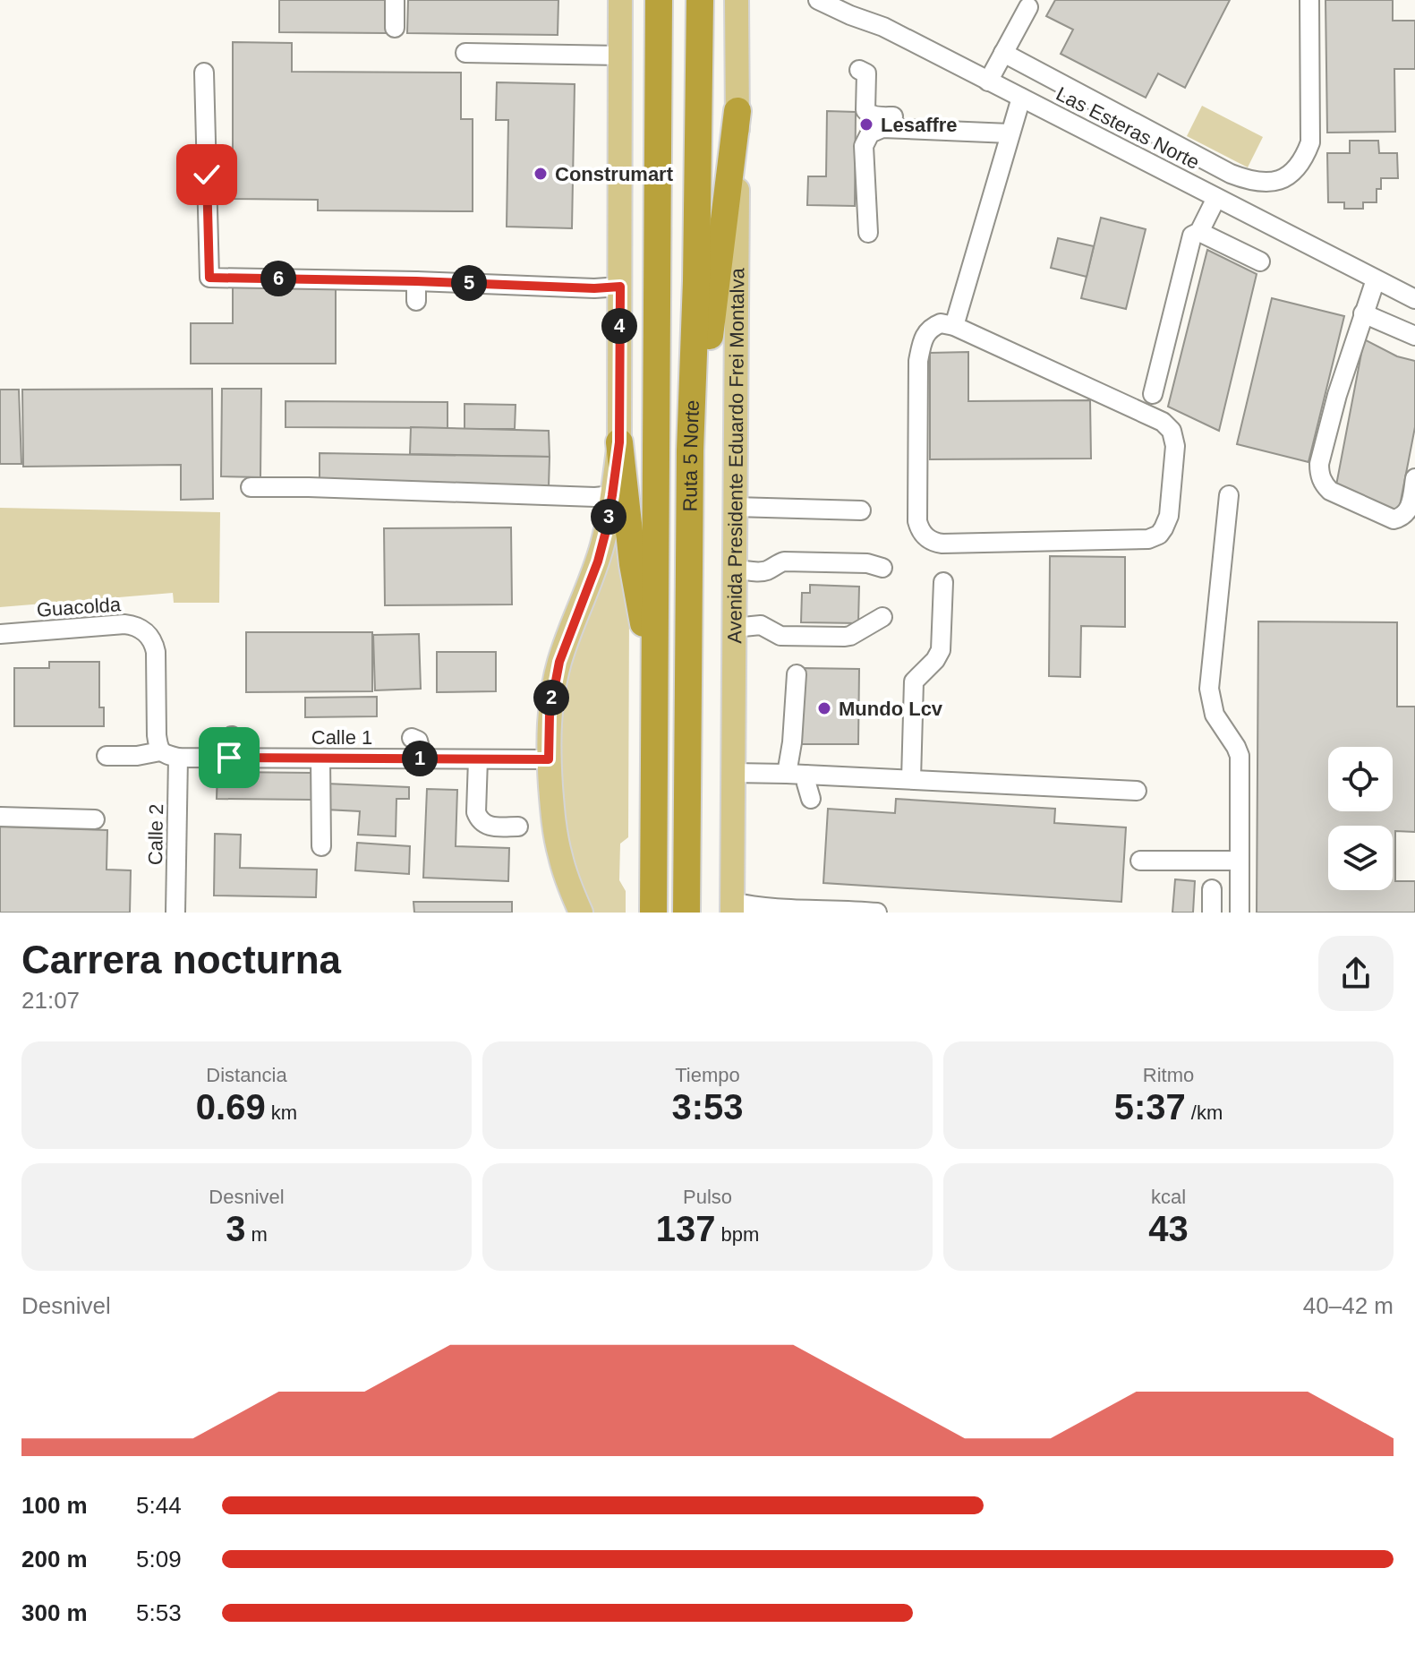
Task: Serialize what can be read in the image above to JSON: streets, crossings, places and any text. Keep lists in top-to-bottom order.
{
  "streets": {
    "highway": ["Ruta 5 Norte"],
    "main road": ["Avenida Presidente Eduardo Frei Montalva"],
    "street": [
      "Las Esteras Norte",
      "Guacolda",
      "Calle 1",
      "Calle 2"
    ]
  },
  "crossings": [
    ["Calle 1", "Calle 2"]
  ],
  "places": ["Lesaffre", "Construmart", "Mundo Lcv"],
  "page": {
    "pins": [
      "6",
      "5",
      "4",
      "3",
      "2",
      "1"
    ],
    "heading": ["Carrera nocturna", "21:07"],
    "stats": [
      ["Distancia", "0.69 km"],
      ["Tiempo", "3:53"],
      ["Ritmo", "5:37 /km"],
      ["Desnivel", "3 m"],
      ["Pulso", "137 bpm"],
      ["kcal", "43"]
    ],
    "chart": ["Desnivel", "40–42 m"],
    "list": [
      {
        "name": "100 m",
        "note": "5:44"
      },
      {
        "name": "200 m",
        "note": "5:09"
      },
      {
        "name": "300 m",
        "note": "5:53"
      }
    ]
  }
}
